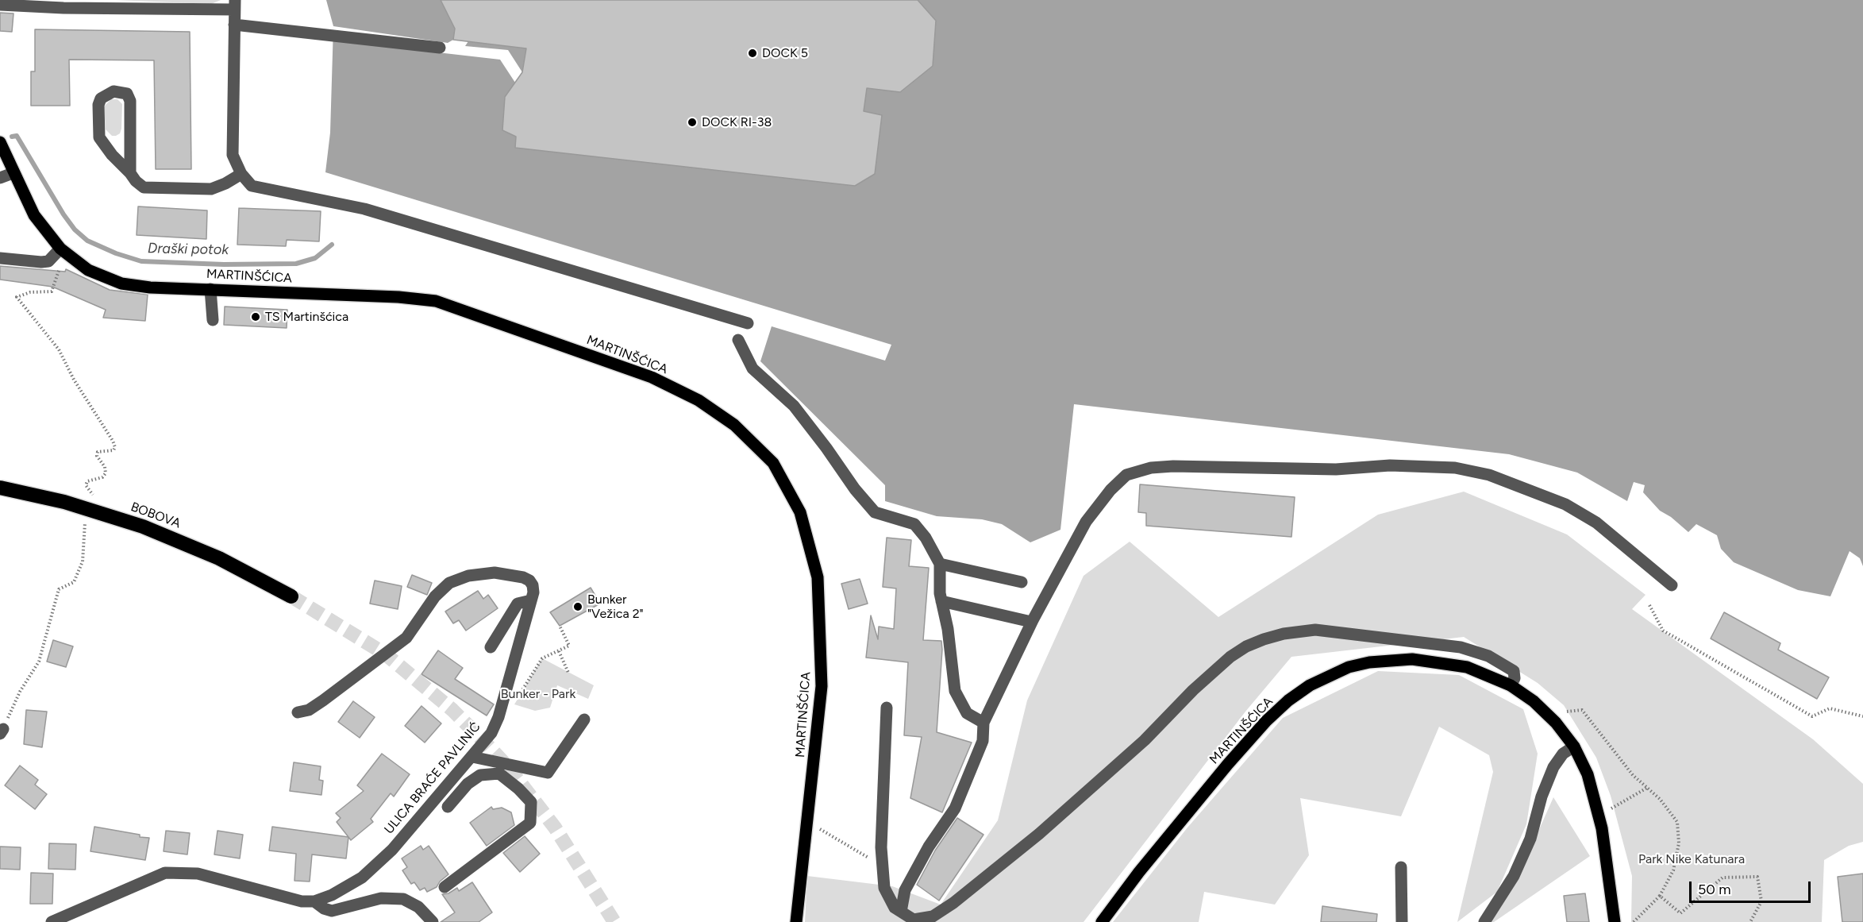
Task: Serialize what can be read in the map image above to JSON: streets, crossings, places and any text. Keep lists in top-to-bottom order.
{
  "streets": {
    "highway": ["BOBOVA"],
    "main road": ["MARTINŠĆICA"],
    "street": ["ULICA BRAĆE PAVLINIĆ"]
  },
  "water": ["Draški potok"],
  "parks": ["Bunker - Park", "Park Nike Katunara"],
  "places": [
    "DOCK 5",
    "DOCK RI-38",
    "TS Martinšćica",
    "Bunker \"Vežica 2\""
  ],
  "scale_bar": "50 m"
}
